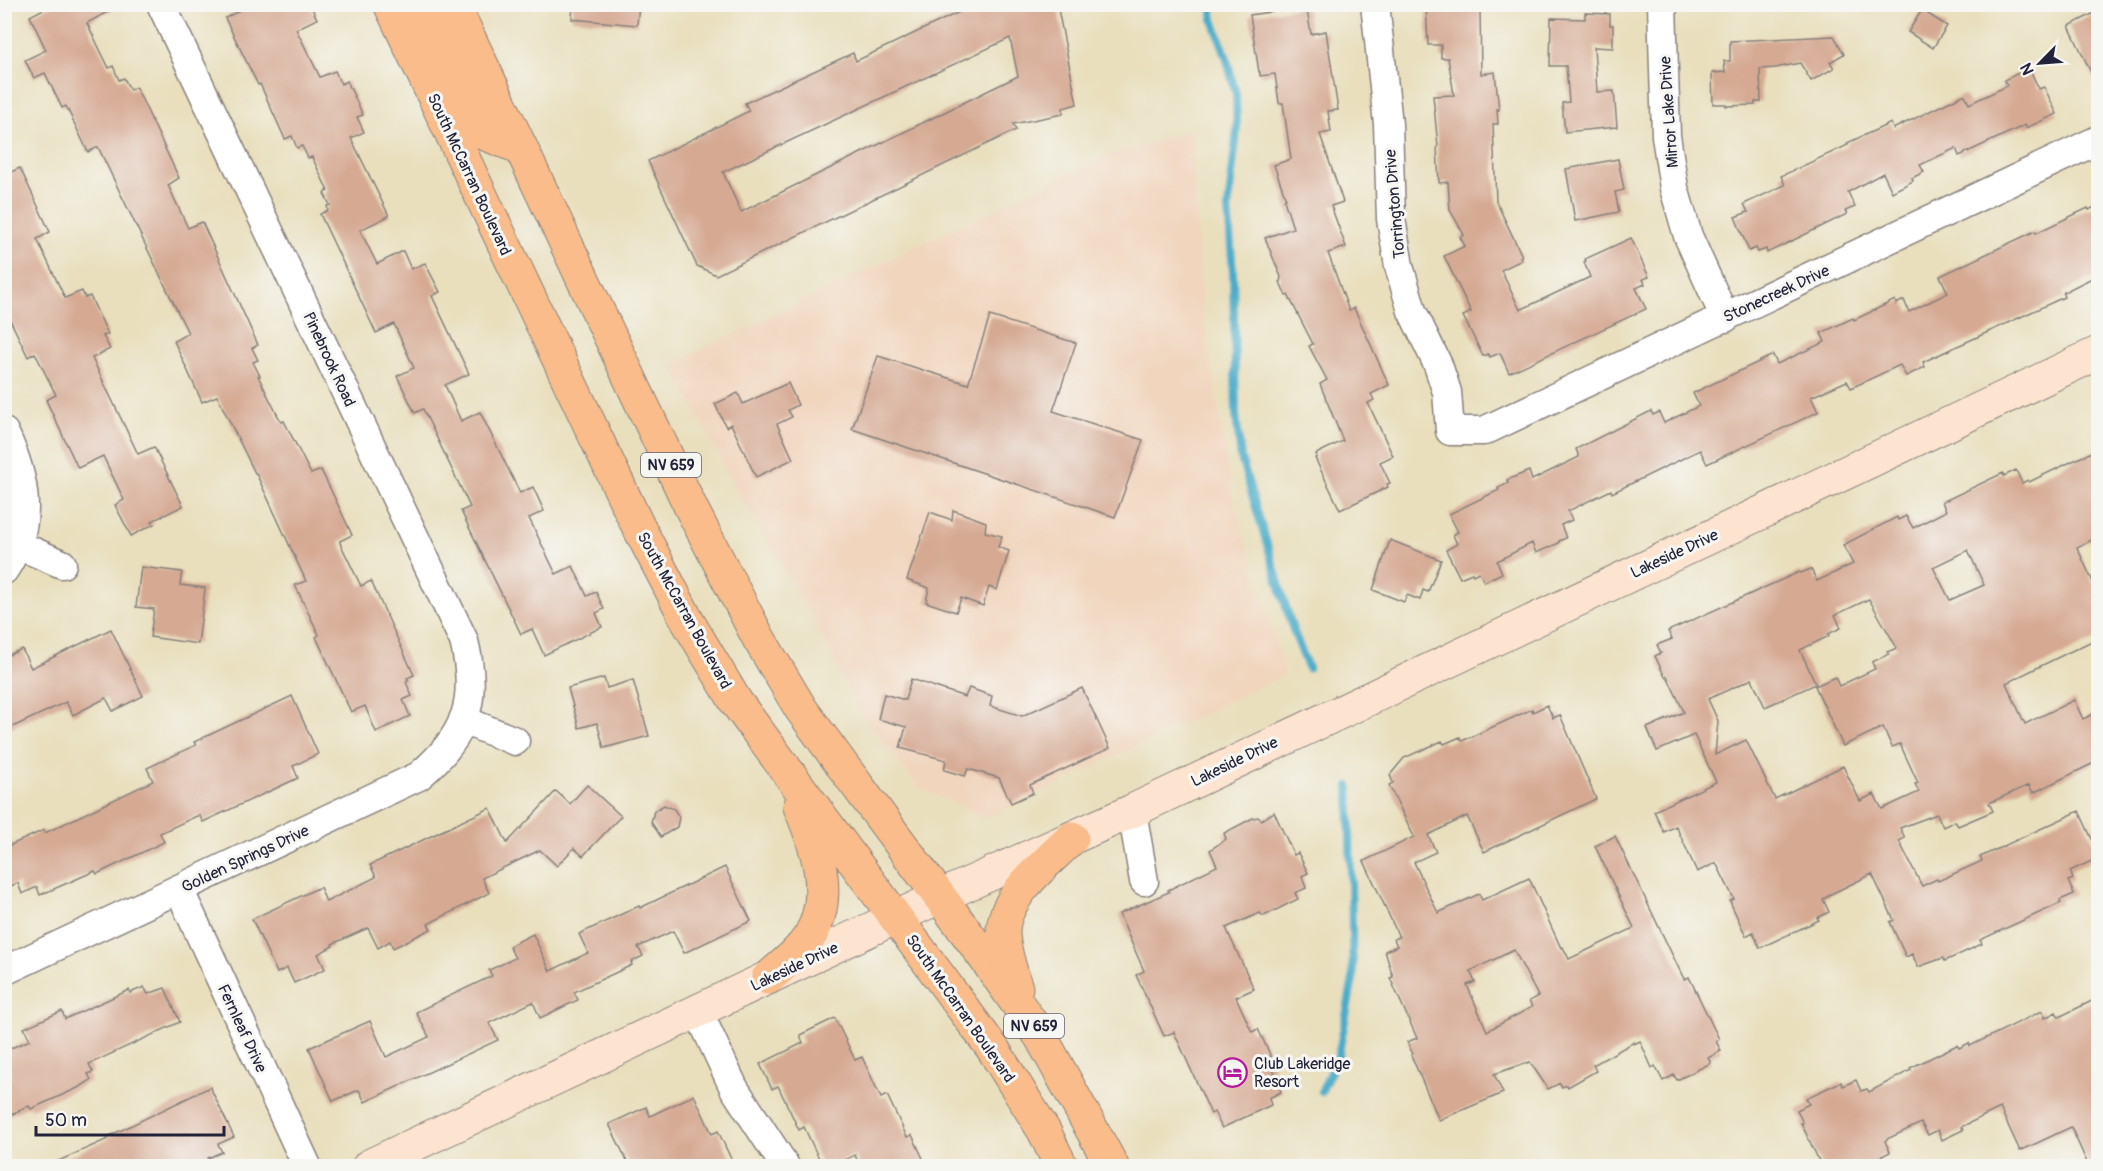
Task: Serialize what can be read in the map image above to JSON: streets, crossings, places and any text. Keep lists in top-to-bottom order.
{
  "streets": {
    "main road": ["South McCarran Boulevard", "NV 659"],
    "street": [
      "Mirror Lake Drive",
      "Torrington Drive",
      "Stonecreek Drive",
      "Pinebrook Road",
      "Lakeside Drive",
      "Golden Springs Drive",
      "Fernleaf Drive"
    ]
  },
  "crossings": [
    ["Mirror Lake Drive", "Stonecreek Drive"],
    ["South McCarran Boulevard", "Lakeside Drive"],
    ["Torrington Drive", "Stonecreek Drive"],
    ["Pinebrook Road", "Golden Springs Drive"],
    ["NV 659", "Lakeside Drive"],
    ["Golden Springs Drive", "Fernleaf Drive"]
  ],
  "places": {
    "hotel": ["Club Lakeridge Resort"]
  },
  "scale_bar": "50 m",
  "north": "bottom left"
}
